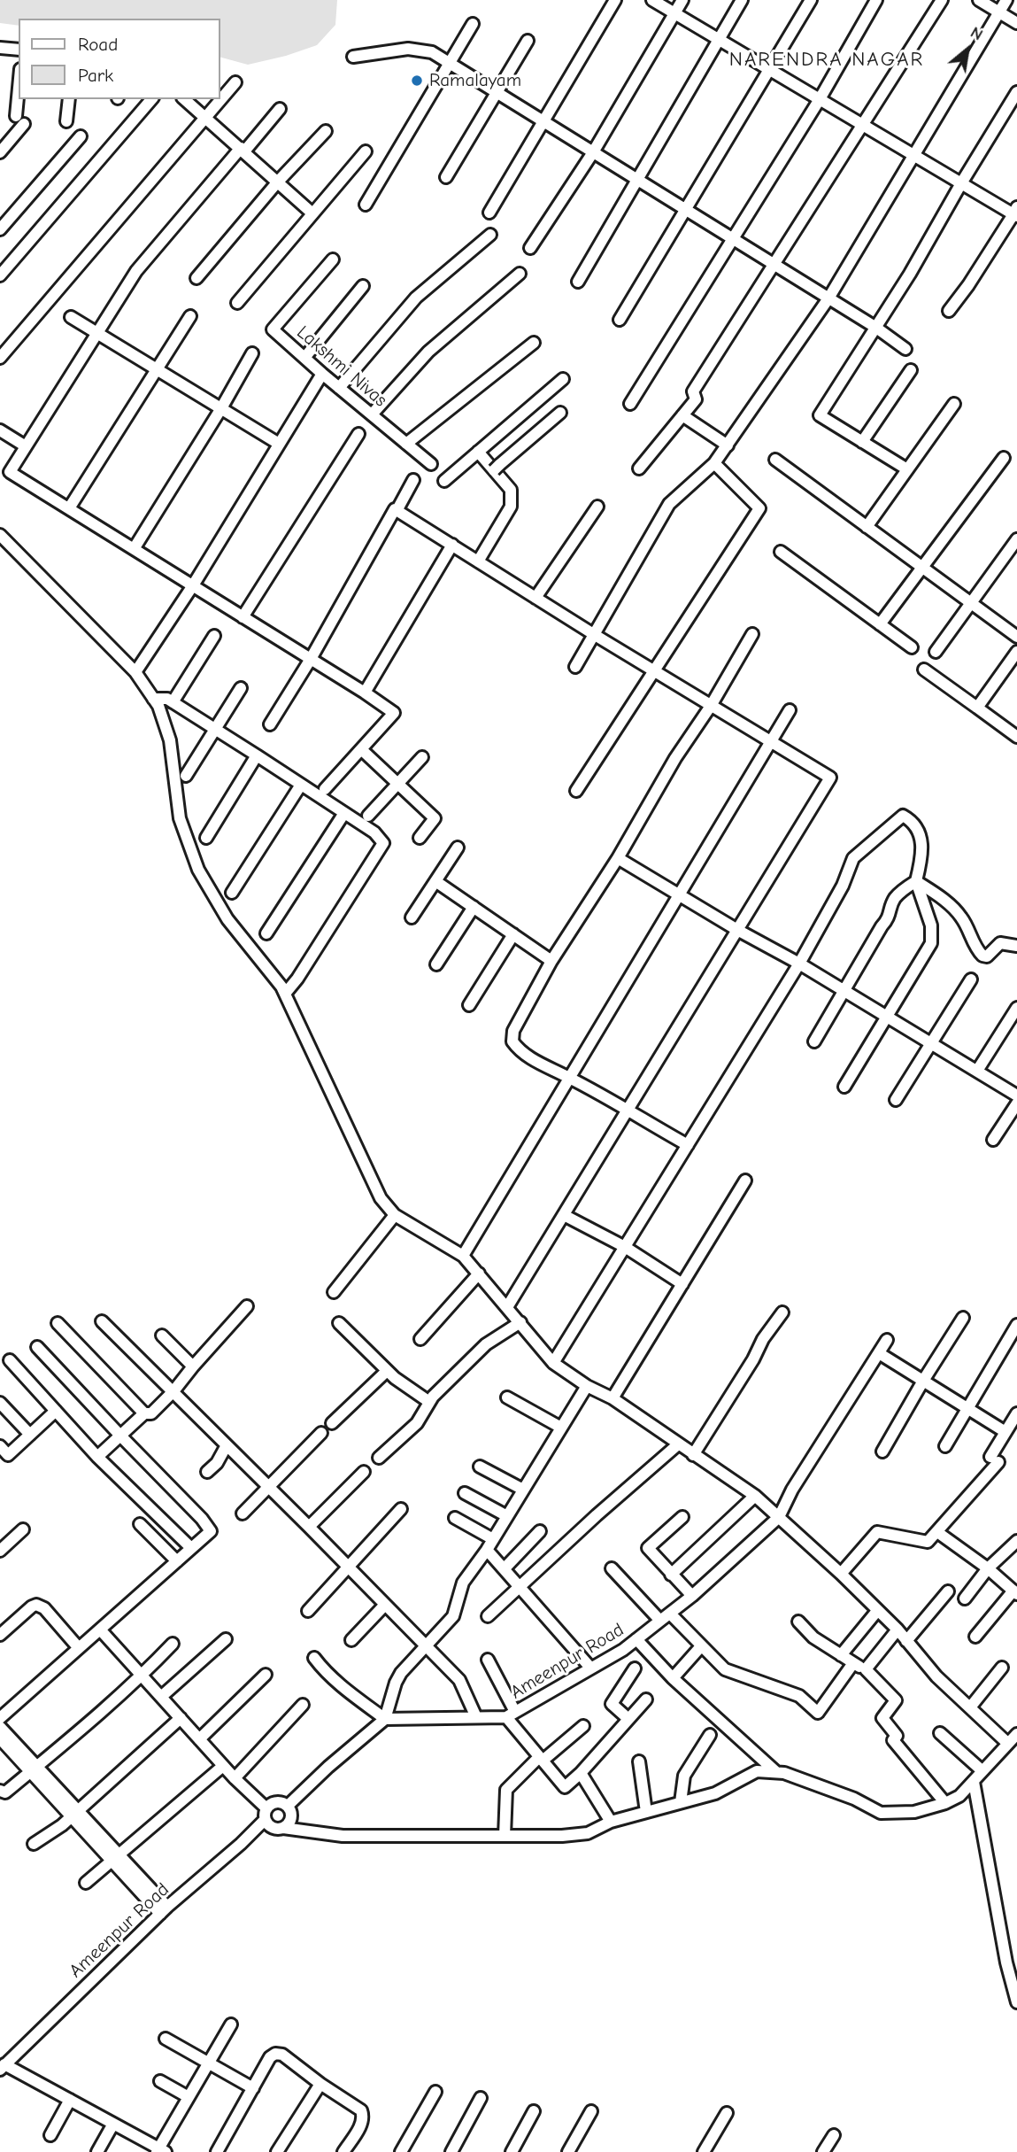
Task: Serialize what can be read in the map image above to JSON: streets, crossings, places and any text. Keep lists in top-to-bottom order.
{
  "streets": {
    "street": ["Lakshmi Nivas", "Ameenpur Road"]
  },
  "districts": ["NARENDRA NAGAR"],
  "places": ["Ramalayam"],
  "legend": ["Road", "Park"],
  "north": "top right"
}
